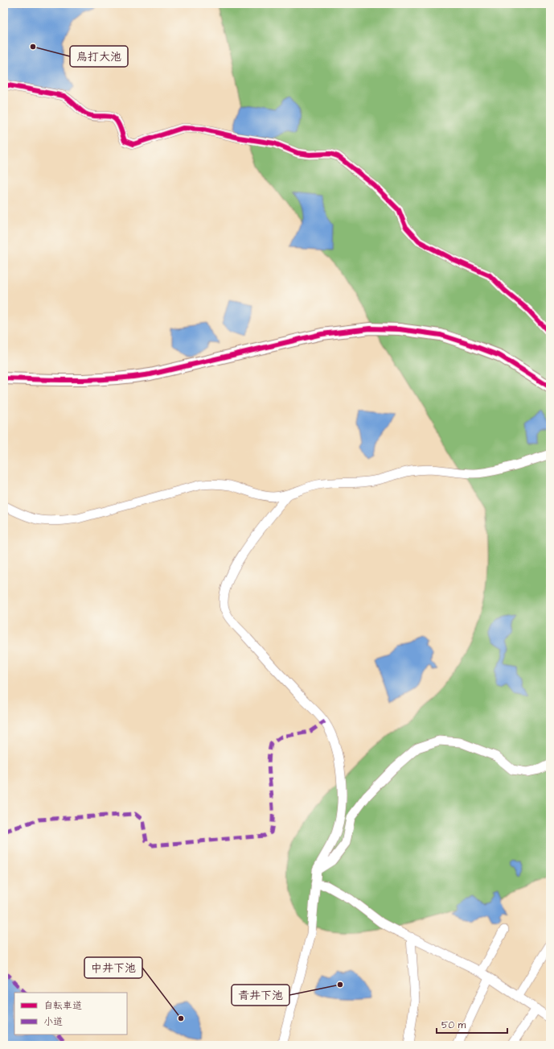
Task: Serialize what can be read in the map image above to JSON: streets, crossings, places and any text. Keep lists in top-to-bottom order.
{
  "places": ["鳥打大池", "青井下池", "中井下池"],
  "legend": ["自転車道", "小道"],
  "scale_bar": "50 m"
}
